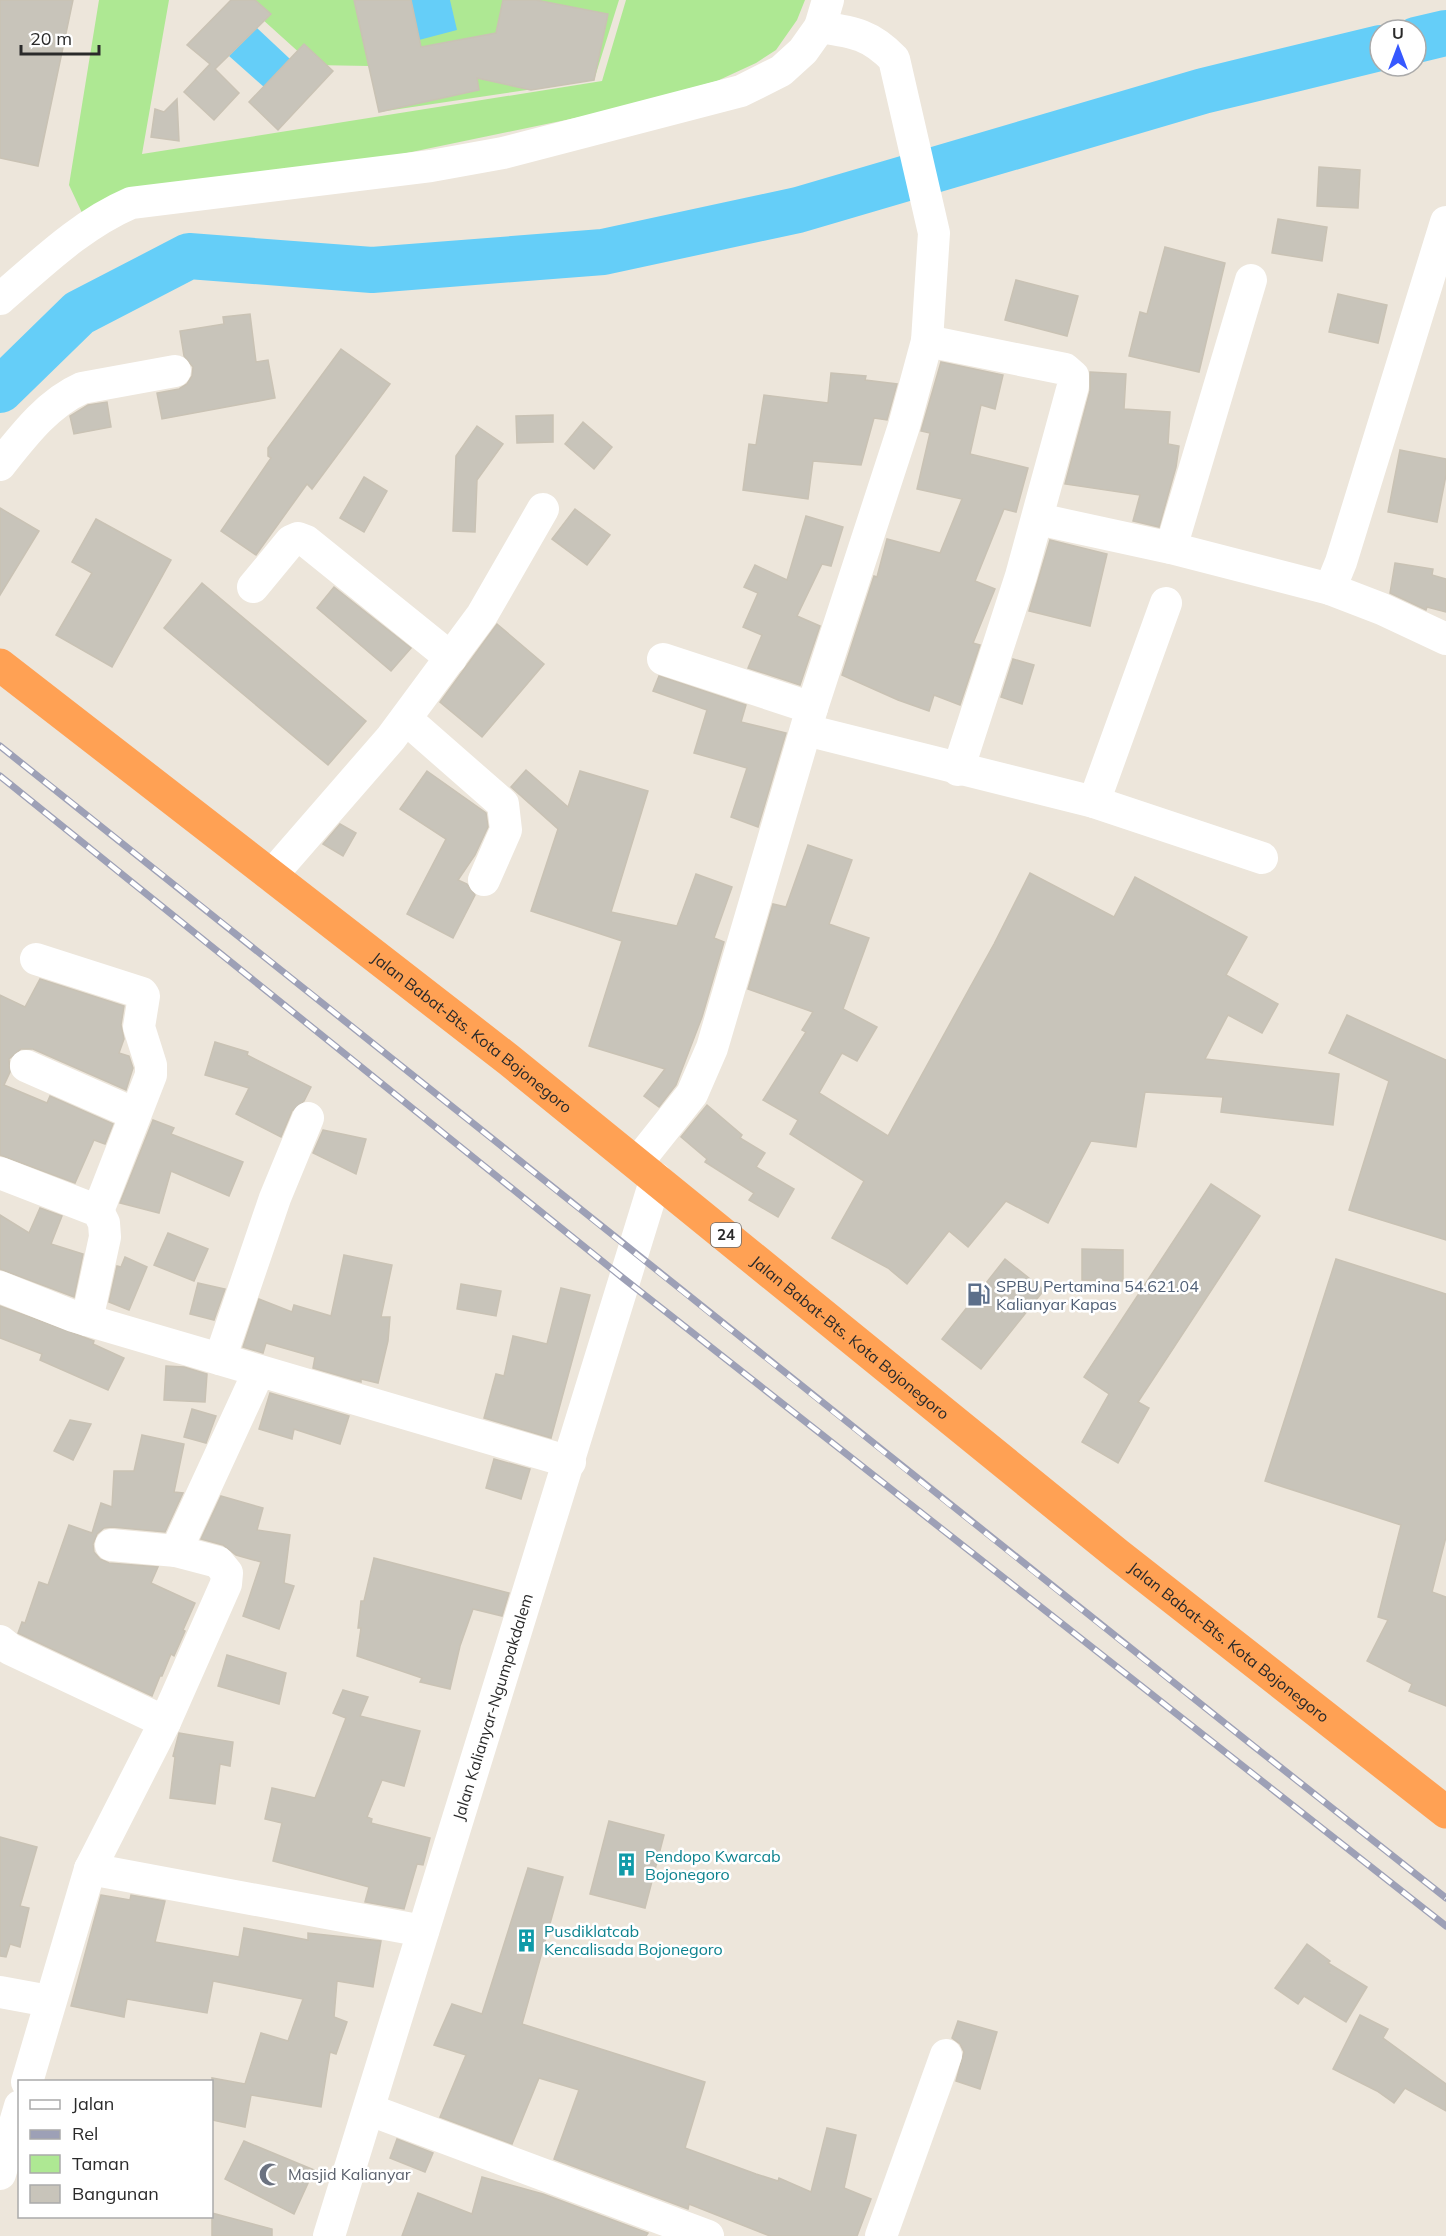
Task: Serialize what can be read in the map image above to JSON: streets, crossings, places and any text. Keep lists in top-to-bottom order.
{
  "streets": {
    "highway": ["Jalan Babat-Bts. Kota Bojonegoro", "24"],
    "street": ["Jalan Kalianyar-Ngumpakdalem"]
  },
  "crossings": [
    ["Jalan Babat-Bts. Kota Bojonegoro", "Jalan Kalianyar-Ngumpakdalem"]
  ],
  "places": {
    "fuel station": ["SPBU Pertamina 54.621.04 Kalianyar Kapas"],
    "building": ["Pendopo Kwarcab Bojonegoro", "Pusdiklatcab Kencalisada Bojonegoro"],
    "mosque": ["Masjid Kalianyar"]
  },
  "legend": [
    "Jalan",
    "Rel",
    "Taman",
    "Bangunan"
  ],
  "scale_bar": "20 m",
  "north": "top"
}
